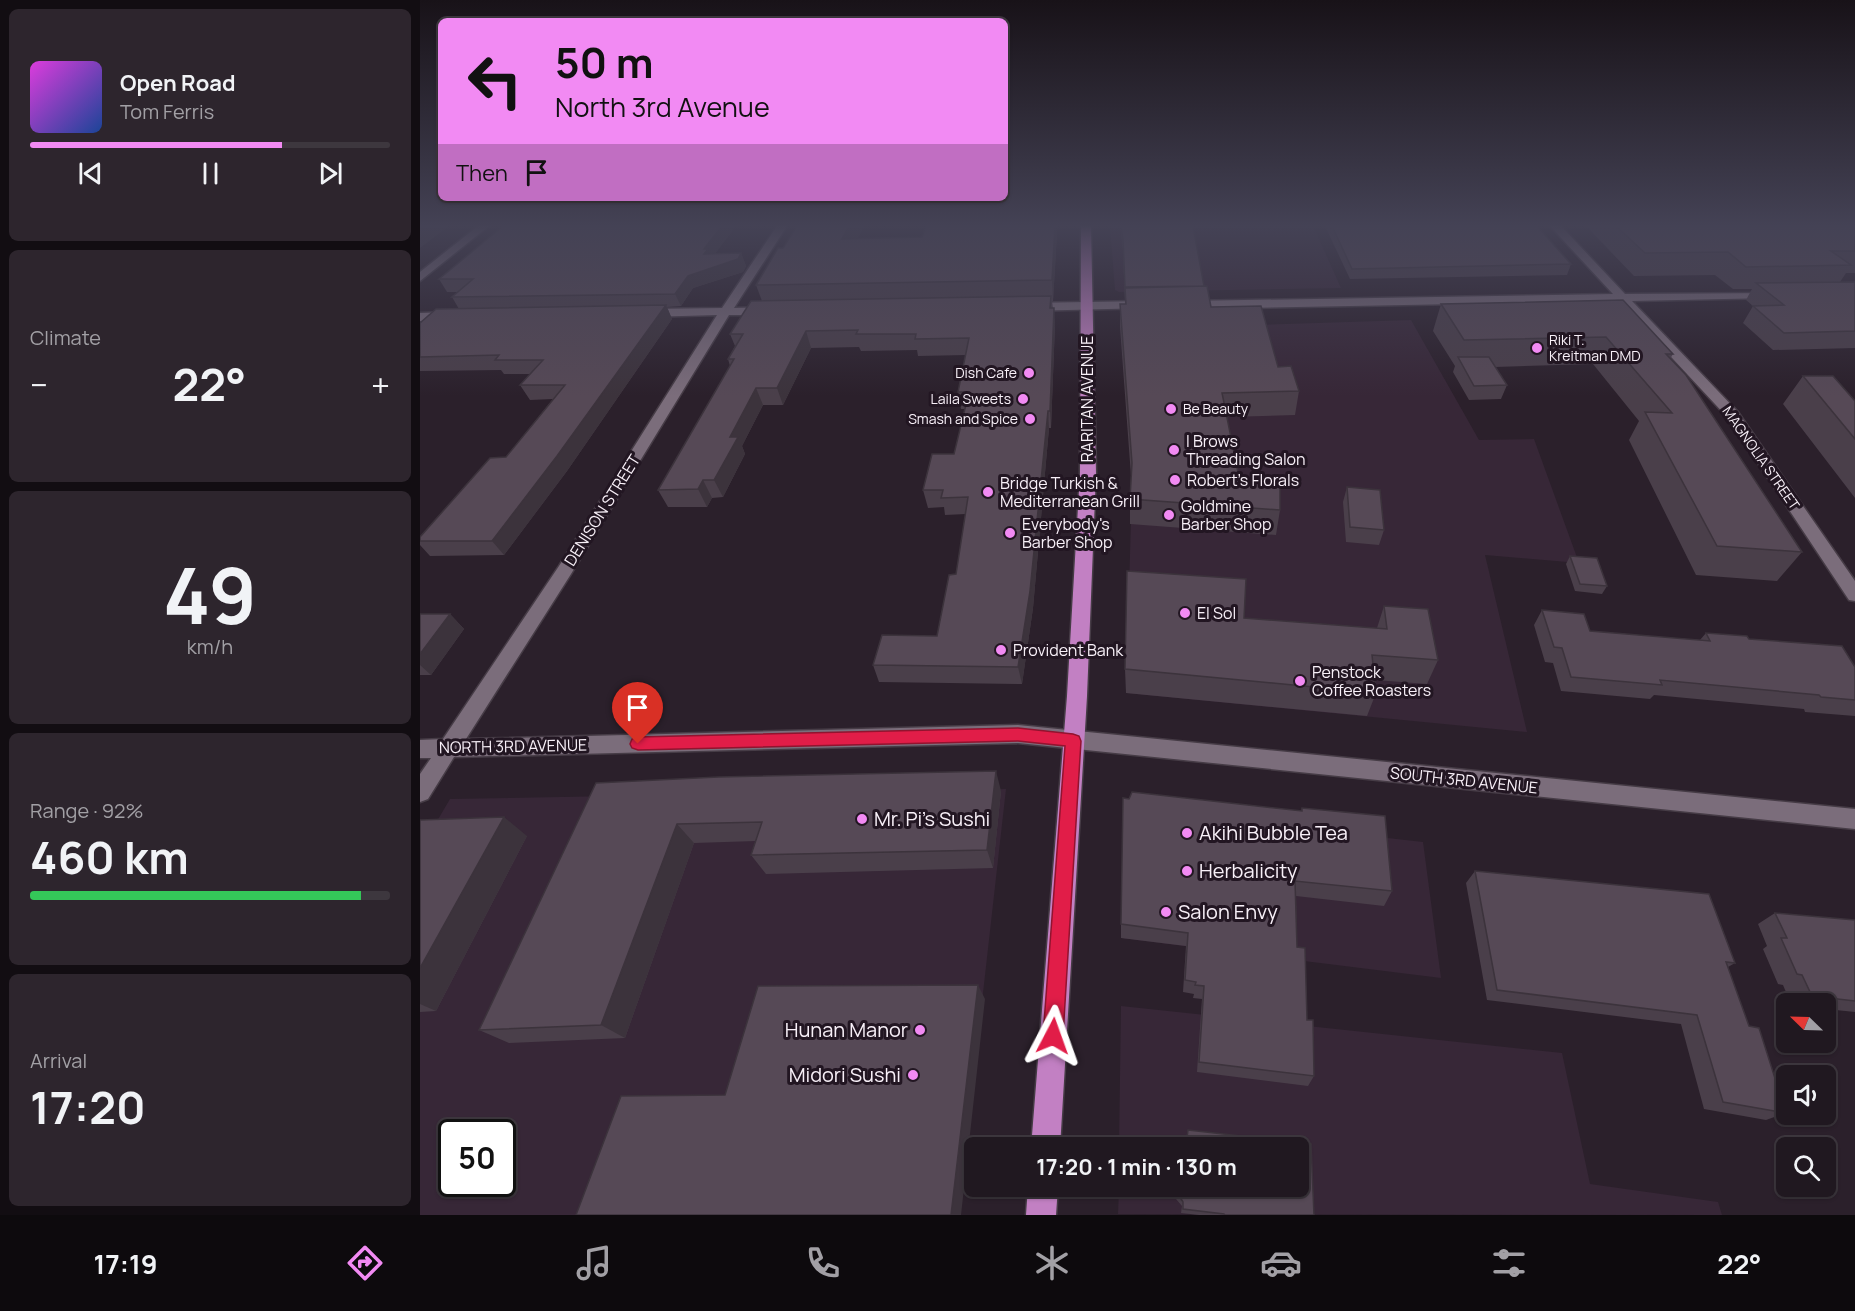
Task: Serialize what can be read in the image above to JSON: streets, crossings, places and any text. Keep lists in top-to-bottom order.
{
  "streets": {
    "main road": ["RARITAN AVENUE"],
    "street": [
      "MAGNOLIA STREET",
      "DENISON STREET",
      "NORTH 3RD AVENUE",
      "SOUTH 3RD AVENUE"
    ]
  },
  "crossings": [
    ["RARITAN AVENUE", "NORTH 3RD AVENUE"],
    ["RARITAN AVENUE", "SOUTH 3RD AVENUE"],
    ["DENISON STREET", "NORTH 3RD AVENUE"],
    ["NORTH 3RD AVENUE", "SOUTH 3RD AVENUE"]
  ],
  "places": [
    "Riki T. Kreitman DMD",
    "Dish Cafe",
    "Laila Sweets",
    "Be Beauty",
    "Smash and Spice",
    "I Brows Threading Salon",
    "Robert's Florals",
    "Bridge Turkish & Mediterranean Grill",
    "Goldmine Barber Shop",
    "Everybody's Barber Shop",
    "El Sol",
    "Provident Bank",
    "Penstock Coffee Roasters",
    "Mr. Pi's Sushi",
    "Akihi Bubble Tea",
    "Herbalicity",
    "Salon Envy",
    "Hunan Manor",
    "Midori Sushi"
  ],
  "north": "top left",
  "page": {
    "turn": ["50 m", "North 3rd Avenue"],
    "song": ["Open Road", "Tom Ferris"],
    "then": "Then",
    "tile": [
      "Climate",
      ["49", "km/h"],
      ["Range · 92%", "460 km"],
      ["Arrival", "17:20"]
    ],
    "heat": ["−", "22°", "+"],
    "limit": "50",
    "trip": "17:20 · 1 min · 130 m",
    "tabs": ["17:19", "22°"]
  }
}
